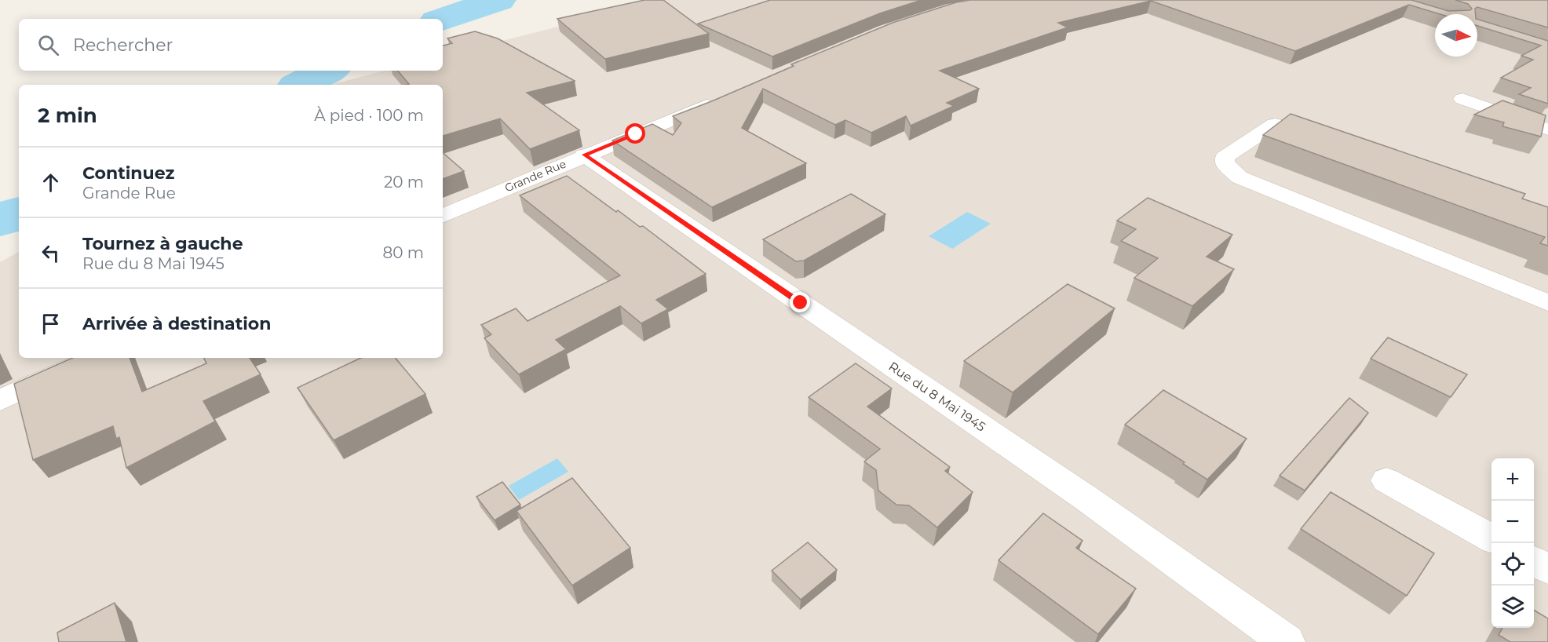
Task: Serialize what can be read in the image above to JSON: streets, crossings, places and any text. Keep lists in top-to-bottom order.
{
  "streets": {
    "street": ["Grande Rue", "Rue du 8 Mai 1945"]
  },
  "crossings": [
    ["Grande Rue", "Rue du 8 Mai 1945"]
  ],
  "north": "right",
  "page": {
    "search": "Rechercher",
    "heading": ["2 min", "À pied · 100 m"],
    "list": [
      ["Continuez", "Grande Rue", "20 m"],
      ["Tournez à gauche", "Rue du 8 Mai 1945", "80 m"],
      "Arrivée à destination"
    ],
    "map_buttons": ["+", "−"]
  }
}
